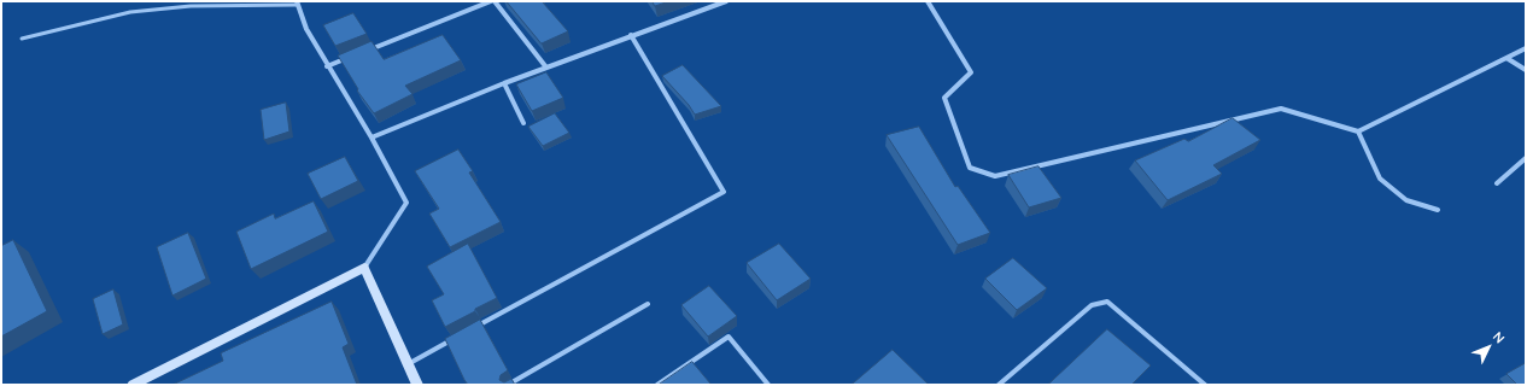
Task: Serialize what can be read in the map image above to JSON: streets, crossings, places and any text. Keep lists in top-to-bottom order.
{
  "north": "top right"
}
